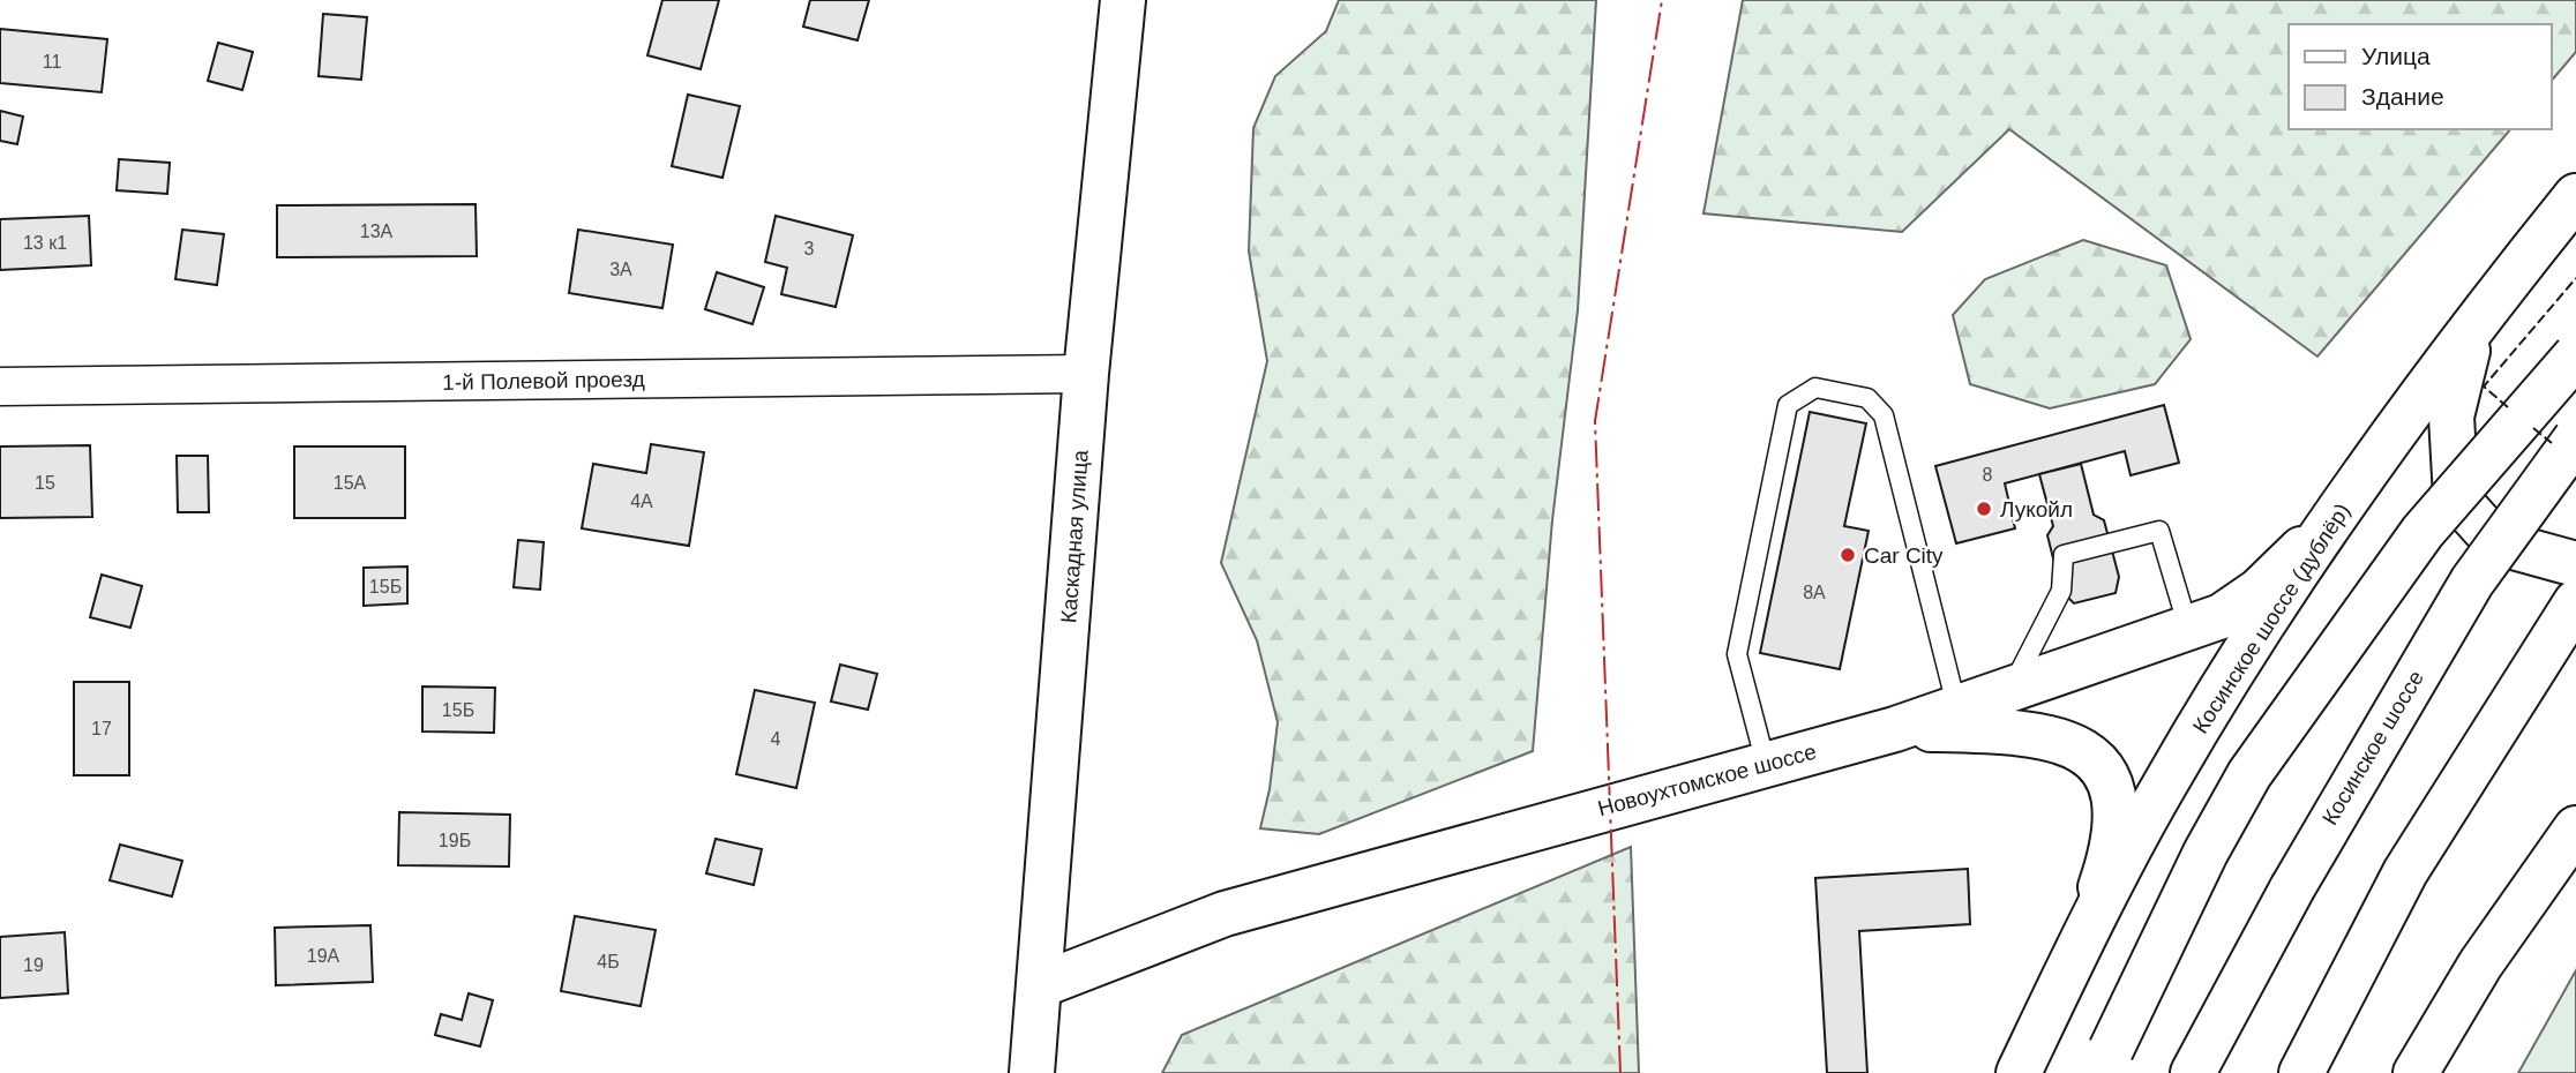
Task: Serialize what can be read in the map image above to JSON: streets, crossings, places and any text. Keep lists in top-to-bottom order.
{
  "streets": {
    "main road": [
      "Каскадная улица",
      "Косинское шоссе (дублёр)",
      "Косинское шоссе",
      "Новоухтомское шоссе"
    ],
    "street": ["1-й Полевой проезд"]
  },
  "crossings": [
    ["1-й Полевой проезд", "Каскадная улица"],
    ["Каскадная улица", "Новоухтомское шоссе"],
    ["Косинское шоссе (дублёр)", "Новоухтомское шоссе"]
  ],
  "places": ["Лукойл", "Car City"],
  "house_numbers": [
    "11",
    "13А",
    "13 к1",
    "3",
    "3А",
    "8",
    "15",
    "15А",
    "4А",
    "15Б",
    "8А",
    "15Б",
    "17",
    "4",
    "19Б",
    "19А",
    "4Б",
    "19"
  ],
  "legend": ["Улица", "Здание"]
}
